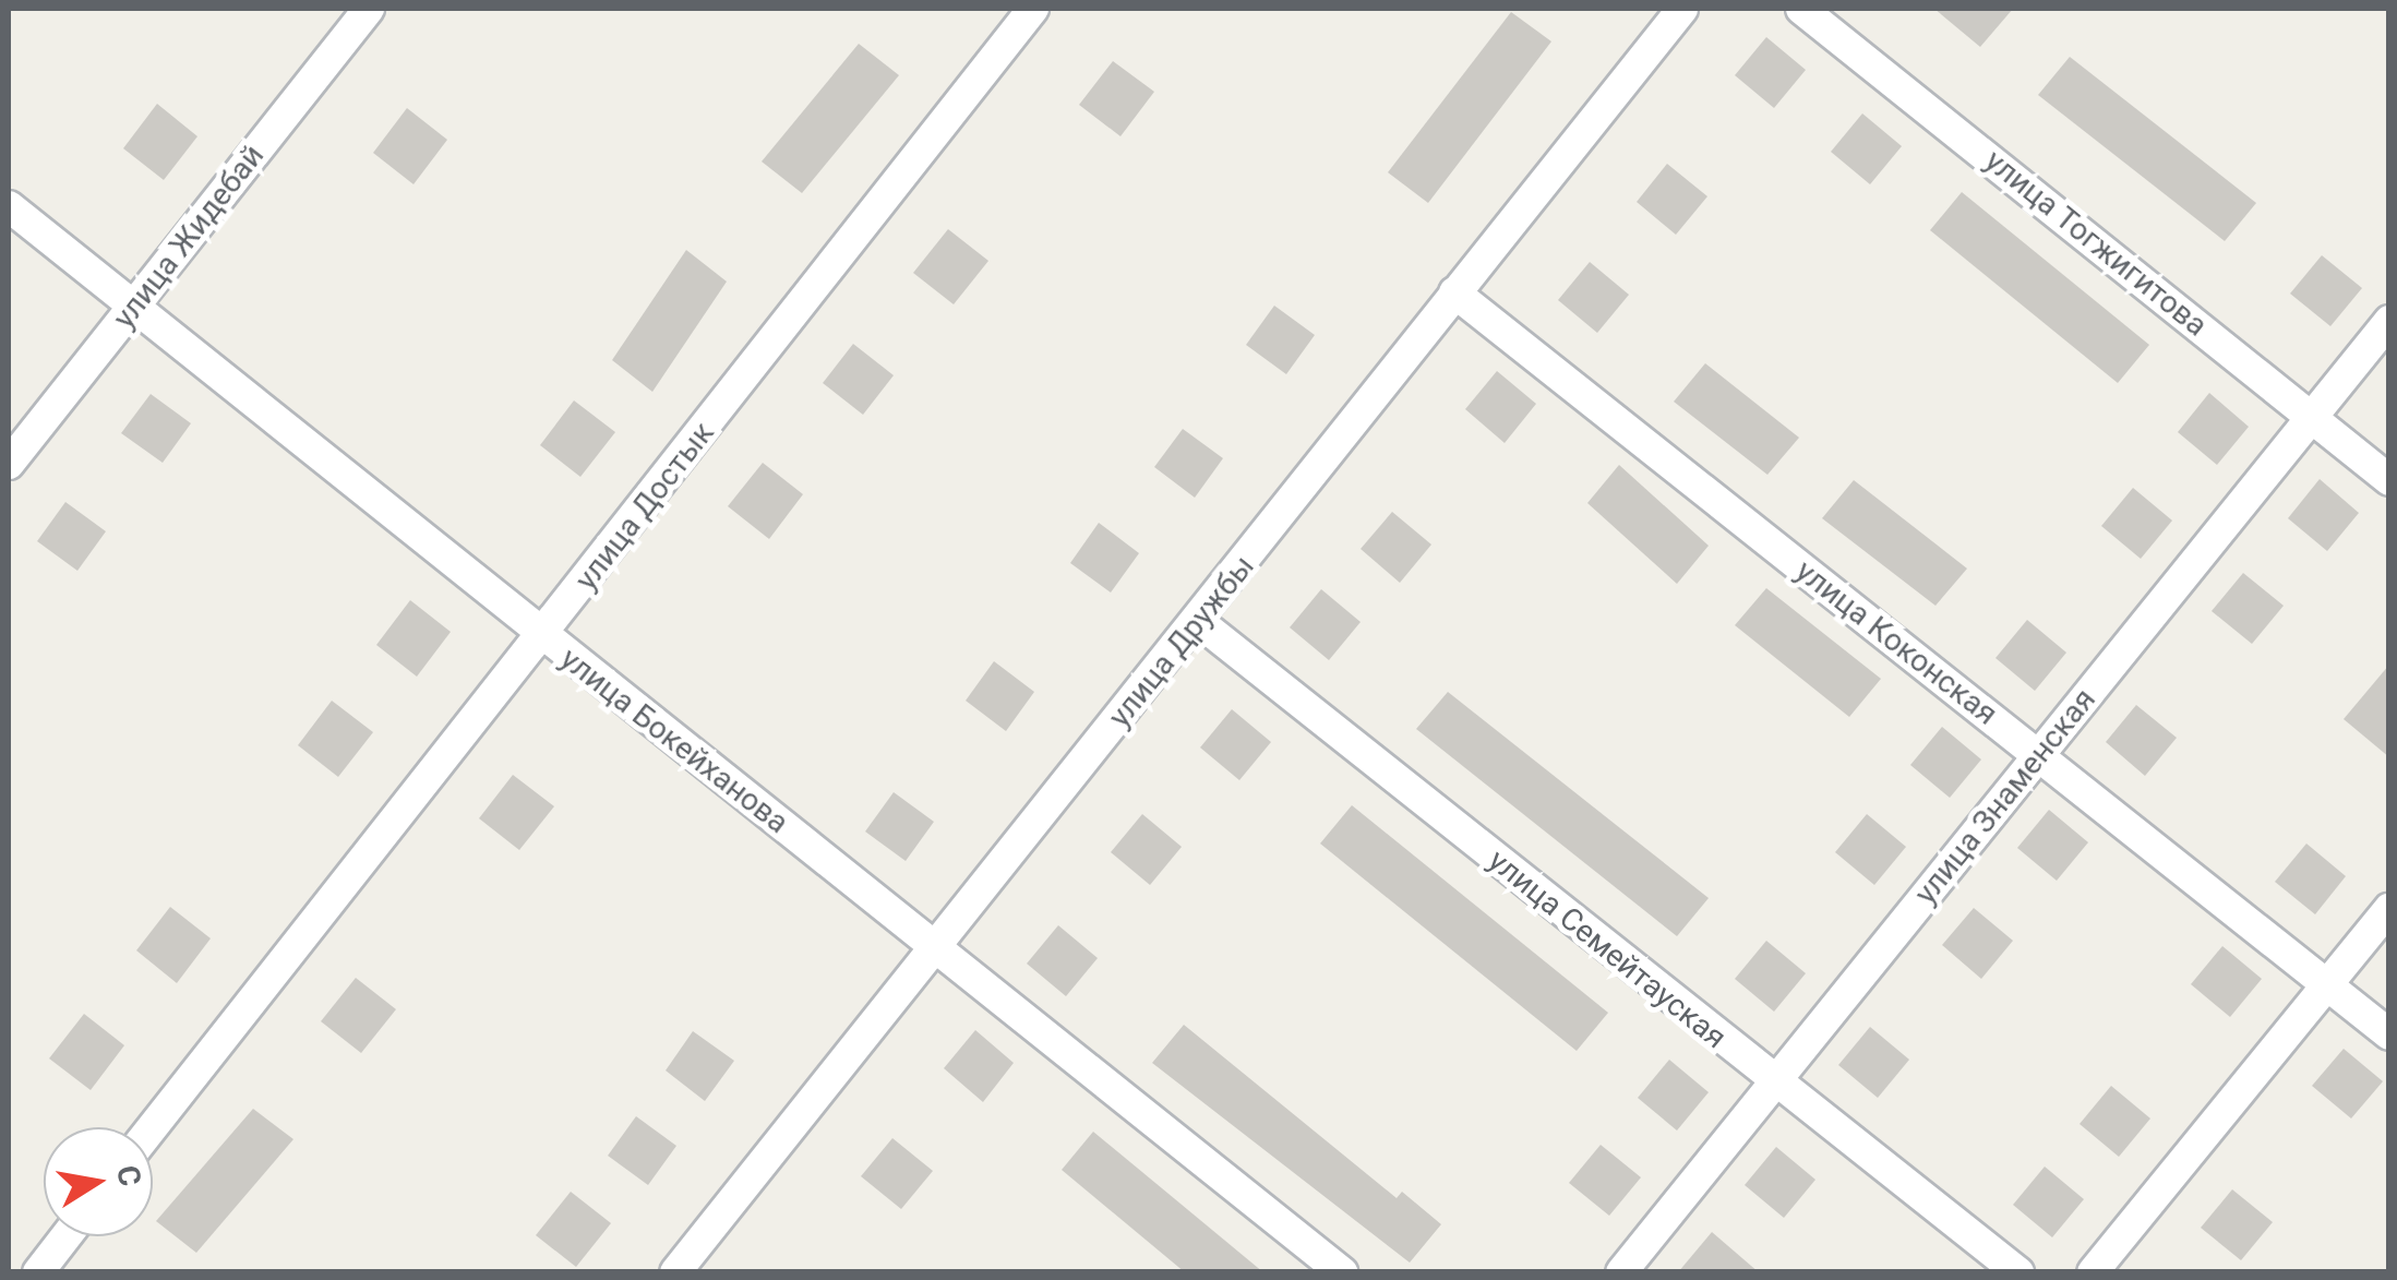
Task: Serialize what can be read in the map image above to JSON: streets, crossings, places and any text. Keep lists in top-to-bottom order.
{
  "streets": {
    "street": [
      "улица Жидебай",
      "улица Тогжигитова",
      "улица Достык",
      "улица Дружбы",
      "улица Коконская",
      "улица Бокейханова",
      "улица Знаменская",
      "улица Семейтауская"
    ]
  },
  "crossings": [
    ["улица Жидебай", "улица Бокейханова"],
    ["улица Тогжигитова", "улица Знаменская"],
    ["улица Достык", "улица Бокейханова"],
    ["улица Дружбы", "улица Коконская"],
    ["улица Дружбы", "улица Бокейханова"],
    ["улица Дружбы", "улица Семейтауская"],
    ["улица Коконская", "улица Знаменская"],
    ["улица Знаменская", "улица Семейтауская"]
  ],
  "north": "right"
}
